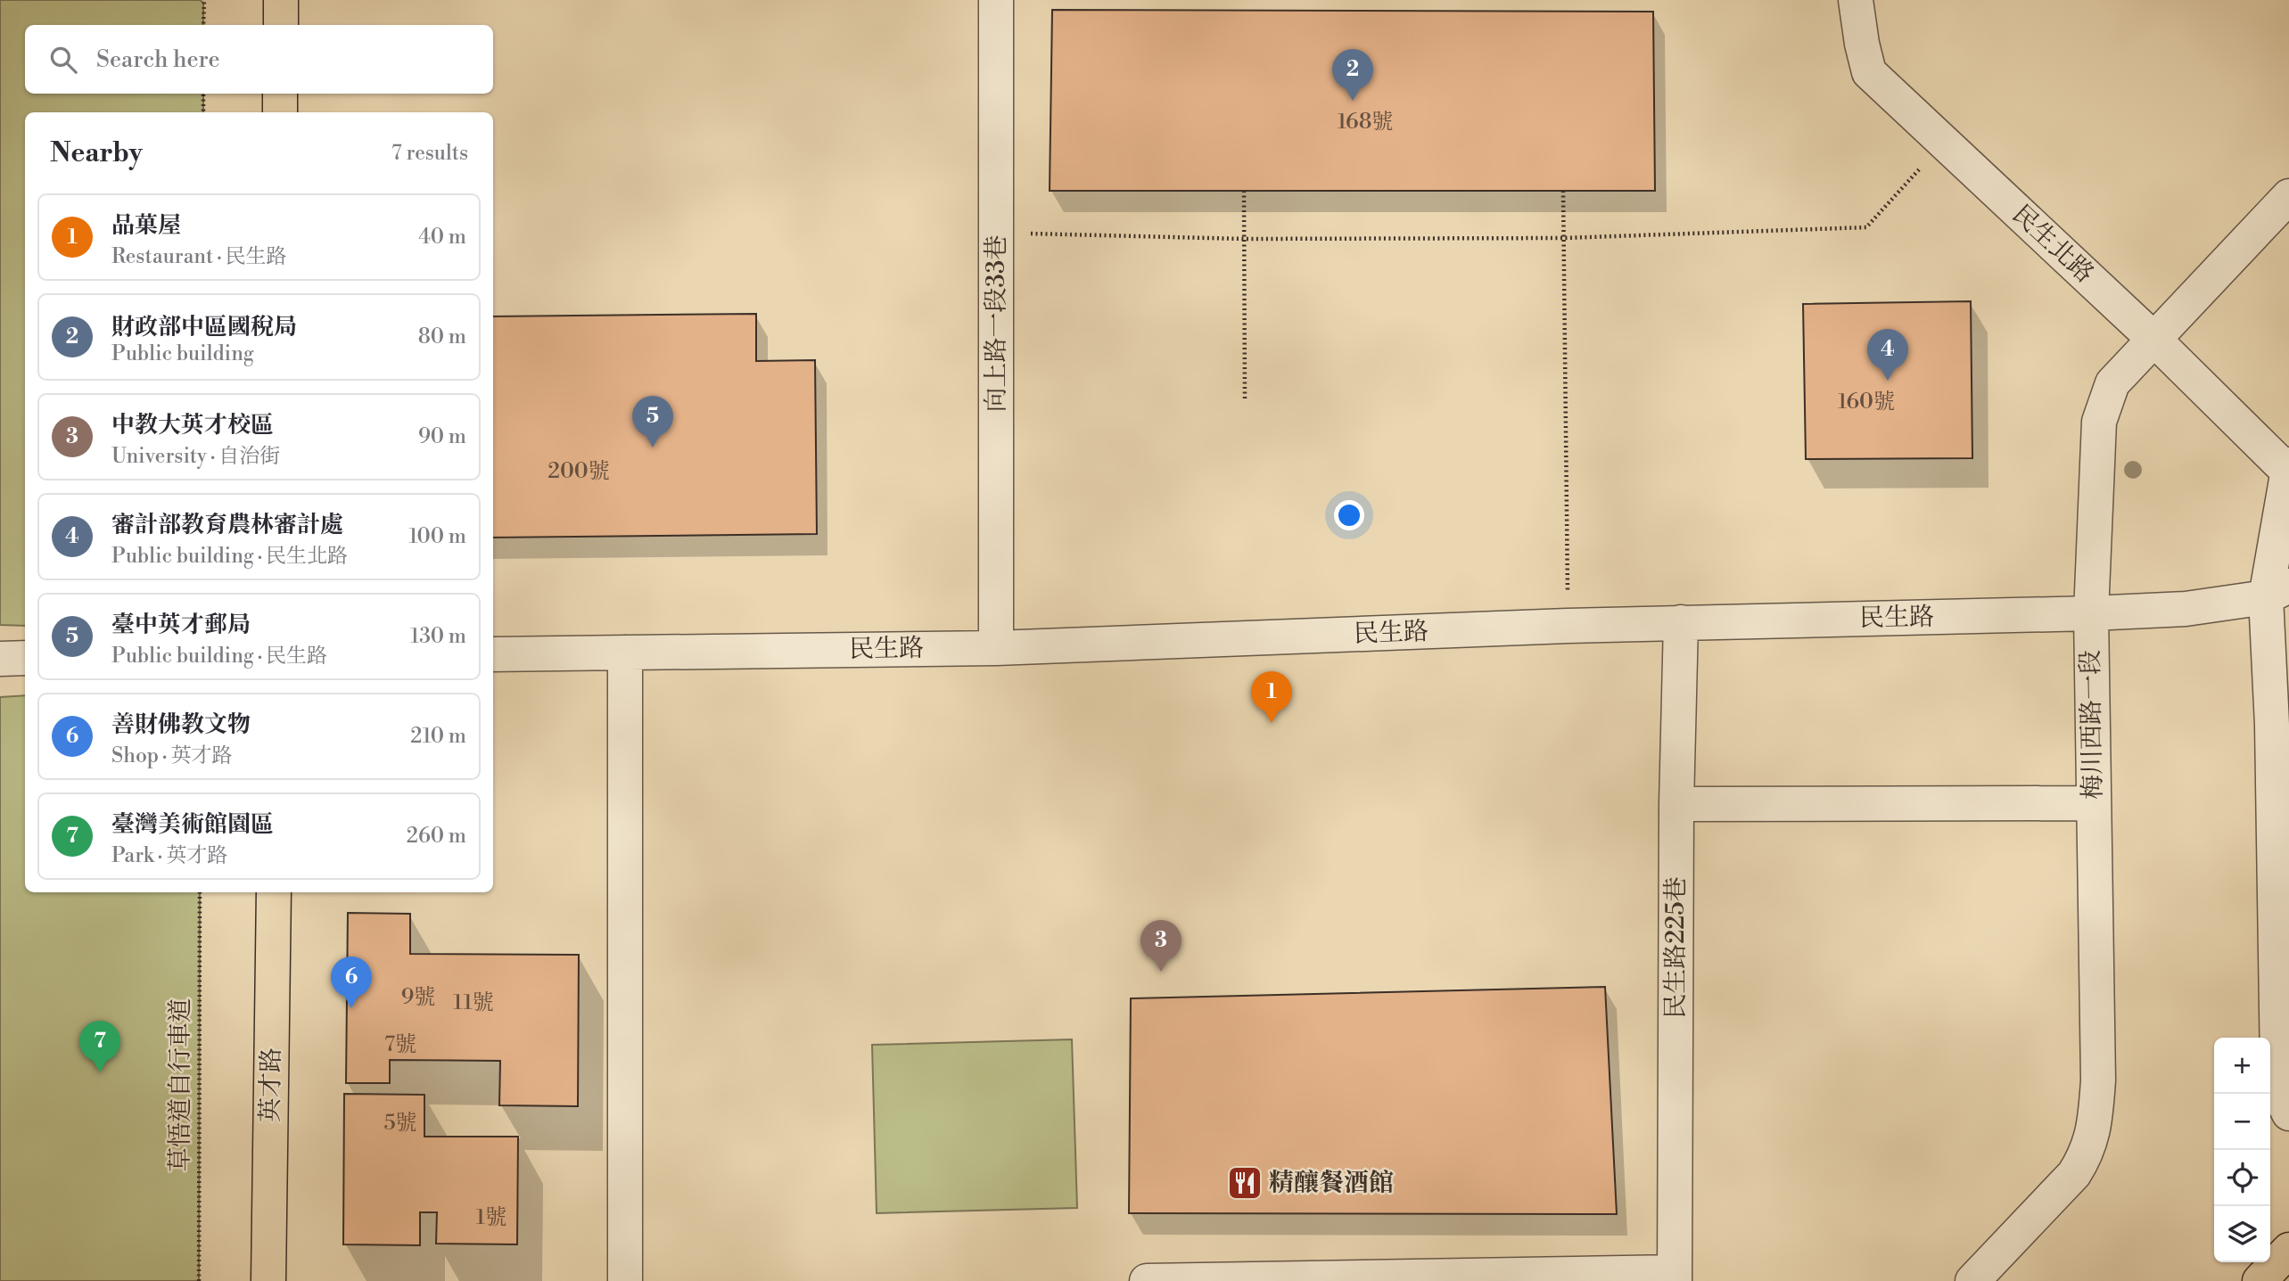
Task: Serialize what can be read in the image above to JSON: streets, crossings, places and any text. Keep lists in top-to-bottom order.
{
  "streets": {
    "main road": ["英才路"],
    "street": [
      "民生北路",
      "向上路一段33巷",
      "民生路",
      "梅川西路一段",
      "民生路225巷"
    ],
    "path": ["草悟道自行車道"]
  },
  "crossings": [
    ["民生北路", "梅川西路一段"],
    ["向上路一段33巷", "民生路"],
    ["民生路", "梅川西路一段"],
    ["民生路", "民生路225巷"]
  ],
  "places": {
    "restaurant": ["精釀餐酒館"]
  },
  "house_numbers": [
    "168號",
    "160號",
    "200號",
    "9號",
    "11號",
    "7號",
    "5號",
    "1號"
  ],
  "page": {
    "search": "Search here",
    "pins": [
      "2",
      "4",
      "5",
      "1",
      "3",
      "6",
      "7"
    ],
    "heading": ["Nearby", "7 results"],
    "list": [
      {
        "mark": "1",
        "name": "品菓屋",
        "note": "Restaurant · 民生路",
        "value": "40 m"
      },
      {
        "mark": "2",
        "name": "財政部中區國稅局",
        "note": "Public building",
        "value": "80 m"
      },
      {
        "mark": "3",
        "name": "中教大英才校區",
        "note": "University · 自治街",
        "value": "90 m"
      },
      {
        "mark": "4",
        "name": "審計部教育農林審計處",
        "note": "Public building · 民生北路",
        "value": "100 m"
      },
      {
        "mark": "5",
        "name": "臺中英才郵局",
        "note": "Public building · 民生路",
        "value": "130 m"
      },
      {
        "mark": "6",
        "name": "善財佛教文物",
        "note": "Shop · 英才路",
        "value": "210 m"
      },
      {
        "mark": "7",
        "name": "臺灣美術館園區",
        "note": "Park · 英才路",
        "value": "260 m"
      }
    ],
    "map_buttons": ["+", "−"]
  }
}
